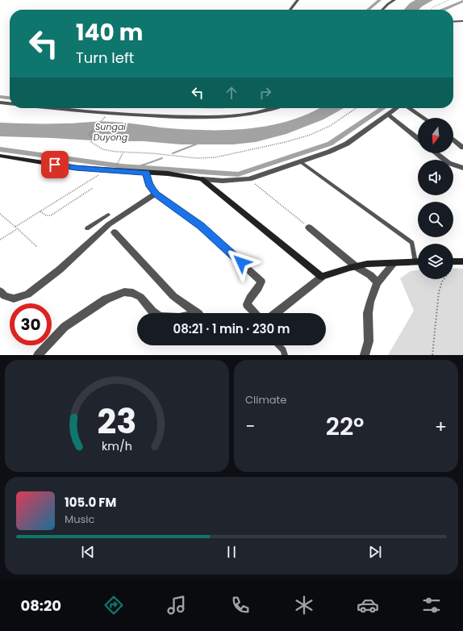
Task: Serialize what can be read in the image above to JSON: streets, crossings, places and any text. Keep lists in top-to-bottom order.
{
  "water": ["Sungai Duyong"],
  "north": "bottom",
  "page": {
    "turn": ["140 m", "Turn left"],
    "limit": "30",
    "trip": "08:21 · 1 min · 230 m",
    "tile": "Climate",
    "heat": ["−", "22°", "+"],
    "song": ["105.0 FM", "Music"],
    "tabs": "08:20",
    "gauge": ["23", "km/h"]
  }
}
